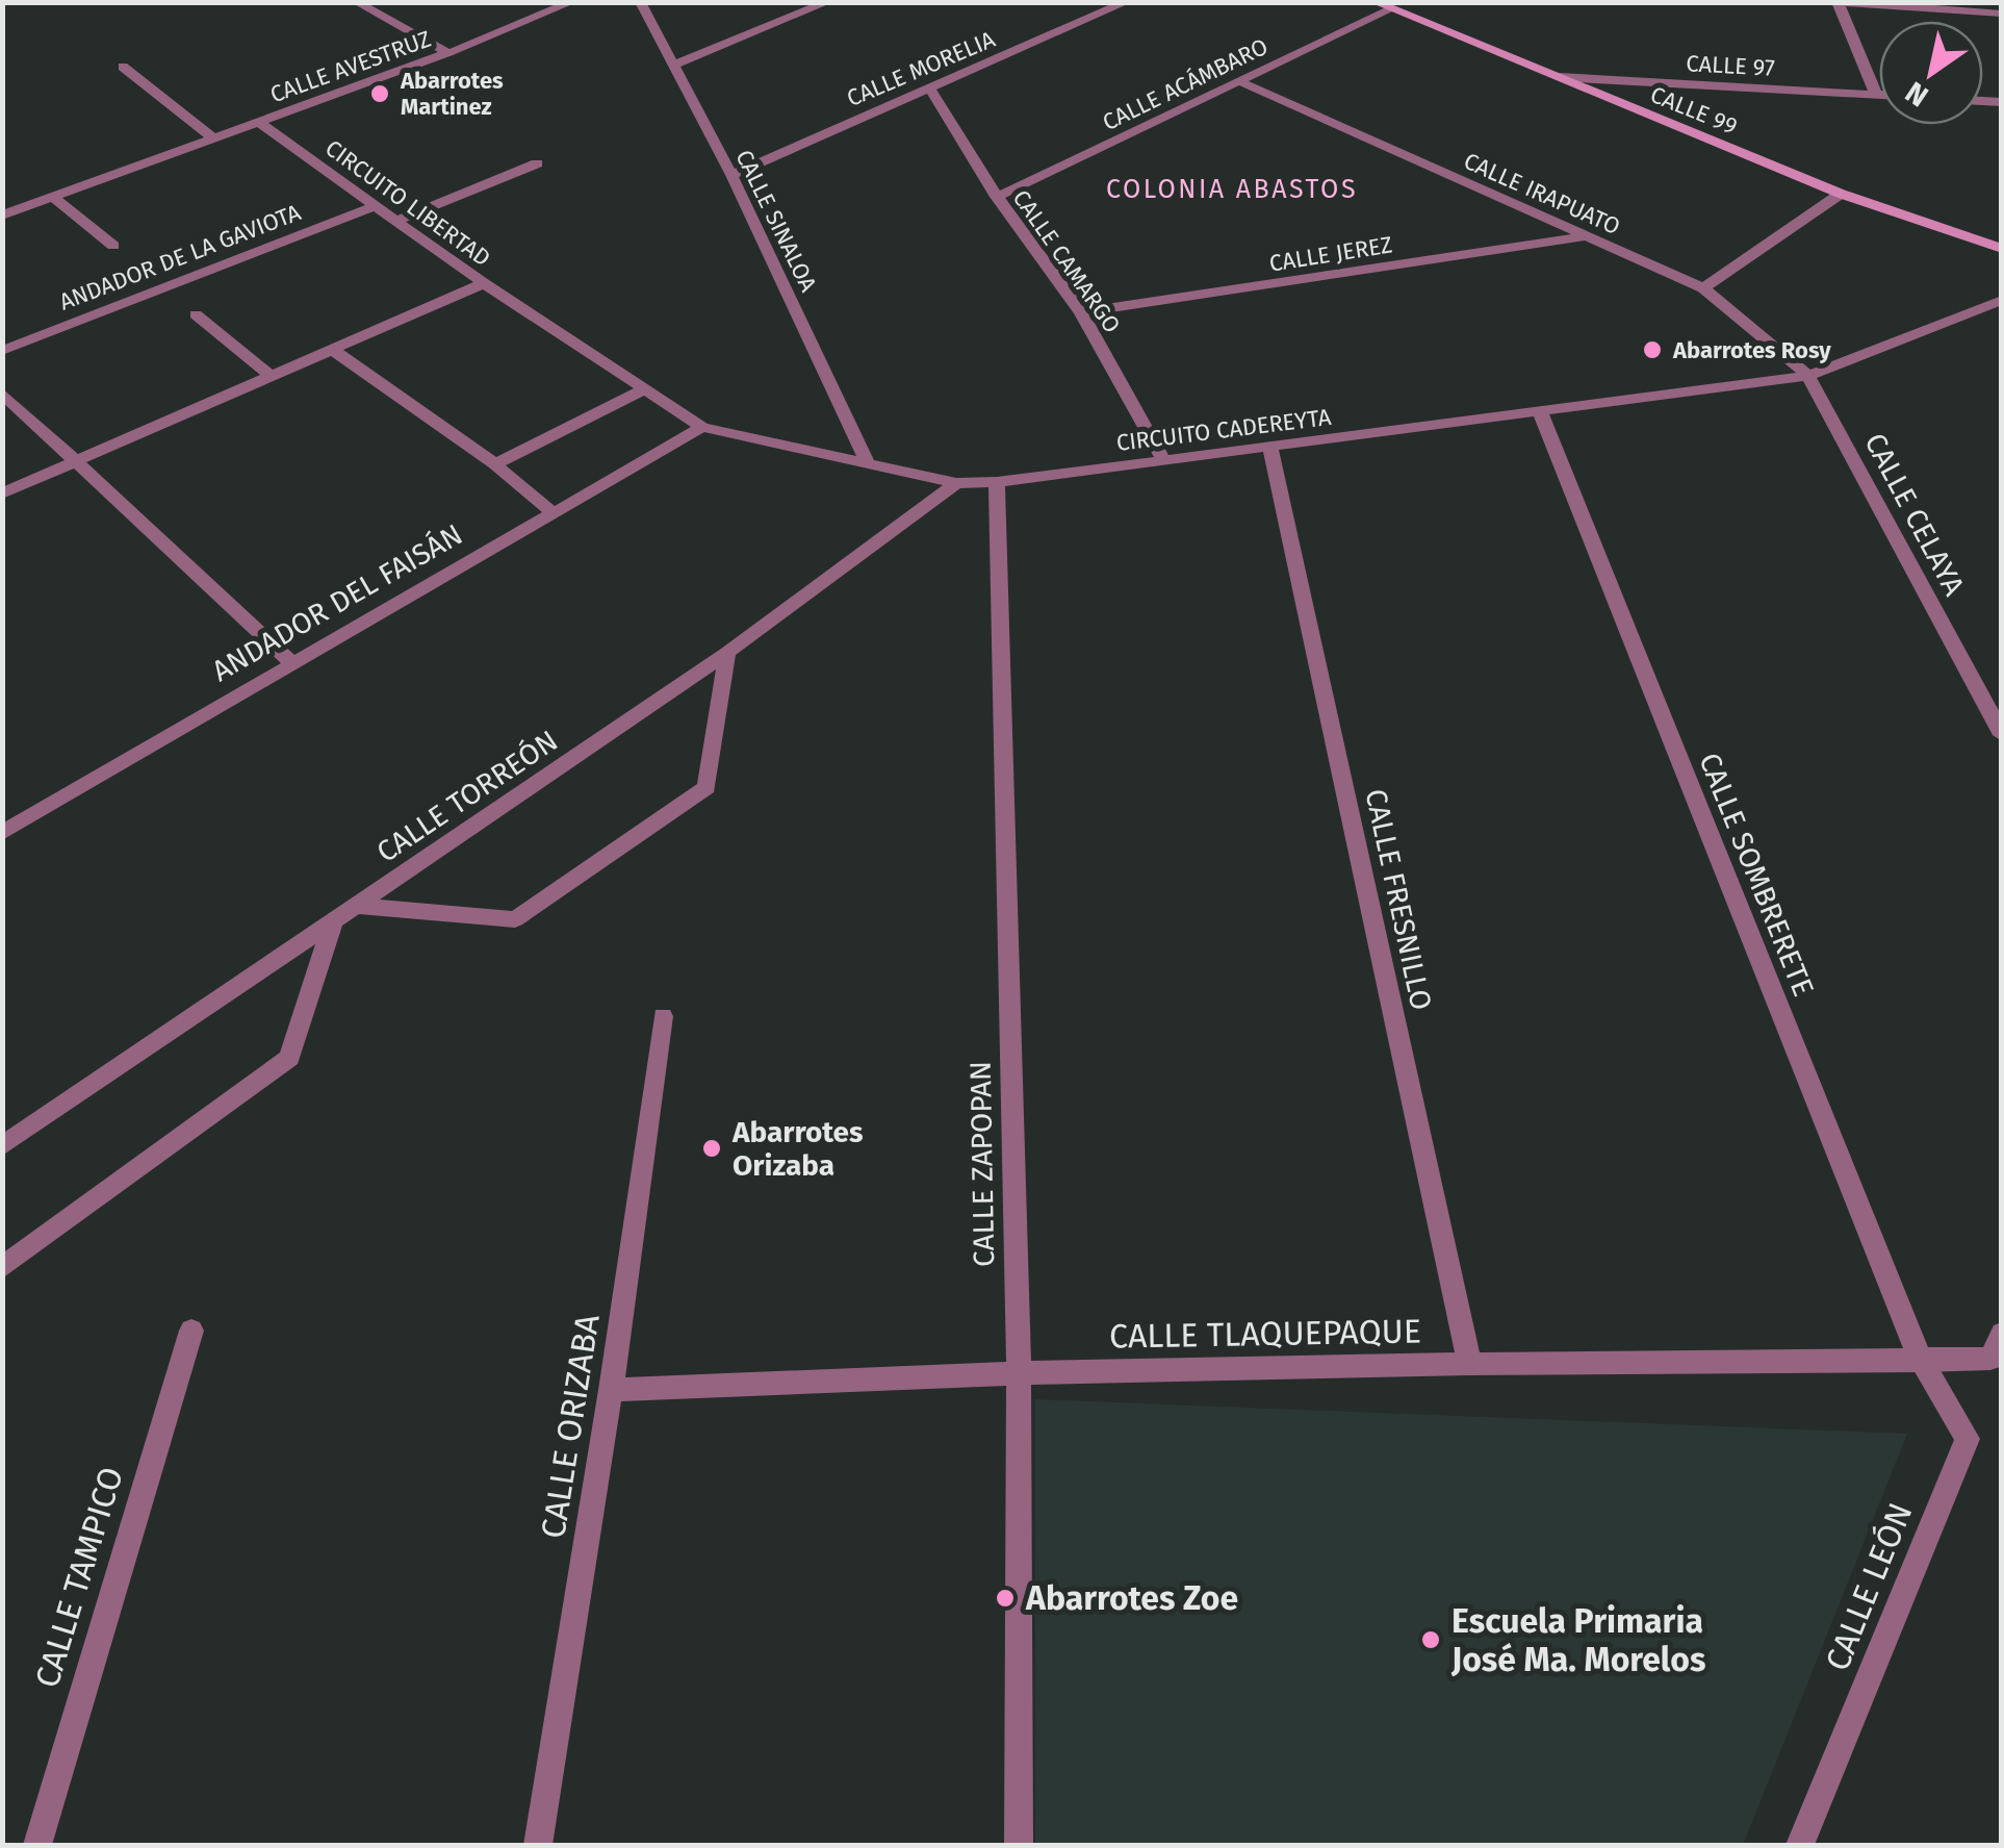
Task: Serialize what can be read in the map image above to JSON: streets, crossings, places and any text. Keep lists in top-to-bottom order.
{
  "streets": {
    "street": [
      "CALLE 97",
      "CALLE AVESTRUZ",
      "CALLE MORELIA",
      "CALLE ACÁMBARO",
      "CALLE 99",
      "CALLE IRAPUATO",
      "CIRCUITO LIBERTAD",
      "CALLE SINALOA",
      "CALLE JEREZ",
      "ANDADOR DE LA GAVIOTA",
      "CALLE CAMARGO",
      "CIRCUITO CADEREYTA",
      "CALLE CELAYA",
      "ANDADOR DEL FAISÁN",
      "CALLE TORREÓN",
      "CALLE SOMBRERETE",
      "CALLE FRESNILLO",
      "CALLE ZAPOPAN",
      "CALLE TLAQUEPAQUE",
      "CALLE ORIZABA",
      "CALLE TAMPICO",
      "CALLE LEÓN"
    ]
  },
  "crossings": [
    ["CALLE 97", "CALLE 99"],
    ["CALLE AVESTRUZ", "CIRCUITO LIBERTAD"],
    ["CALLE MORELIA", "CALLE SINALOA"],
    ["CALLE MORELIA", "CALLE CAMARGO"],
    ["CALLE ACÁMBARO", "CALLE 99"],
    ["CALLE ACÁMBARO", "CALLE IRAPUATO"],
    ["CALLE ACÁMBARO", "CALLE CAMARGO"],
    ["CALLE IRAPUATO", "CALLE JEREZ"],
    ["CALLE IRAPUATO", "CIRCUITO CADEREYTA"],
    ["CALLE IRAPUATO", "CALLE CELAYA"],
    ["CIRCUITO LIBERTAD", "ANDADOR DE LA GAVIOTA"],
    ["CIRCUITO LIBERTAD", "CIRCUITO CADEREYTA"],
    ["CALLE SINALOA", "CIRCUITO CADEREYTA"],
    ["CALLE JEREZ", "CALLE CAMARGO"],
    ["CALLE CAMARGO", "CIRCUITO CADEREYTA"],
    ["CIRCUITO CADEREYTA", "CALLE CELAYA"],
    ["CIRCUITO CADEREYTA", "ANDADOR DEL FAISÁN"],
    ["CIRCUITO CADEREYTA", "CALLE TORREÓN"],
    ["CIRCUITO CADEREYTA", "CALLE SOMBRERETE"],
    ["CIRCUITO CADEREYTA", "CALLE FRESNILLO"],
    ["CIRCUITO CADEREYTA", "CALLE ZAPOPAN"],
    ["CALLE SOMBRERETE", "CALLE TLAQUEPAQUE"],
    ["CALLE SOMBRERETE", "CALLE LEÓN"],
    ["CALLE FRESNILLO", "CALLE TLAQUEPAQUE"],
    ["CALLE ZAPOPAN", "CALLE TLAQUEPAQUE"],
    ["CALLE TLAQUEPAQUE", "CALLE ORIZABA"],
    ["CALLE TLAQUEPAQUE", "CALLE LEÓN"]
  ],
  "districts": ["COLONIA ABASTOS"],
  "places": [
    "Abarrotes Martinez",
    "Abarrotes Rosy",
    "Abarrotes Orizaba",
    "Abarrotes Zoe",
    "Escuela Primaria José Ma. Morelos"
  ],
  "north": "bottom left"
}
